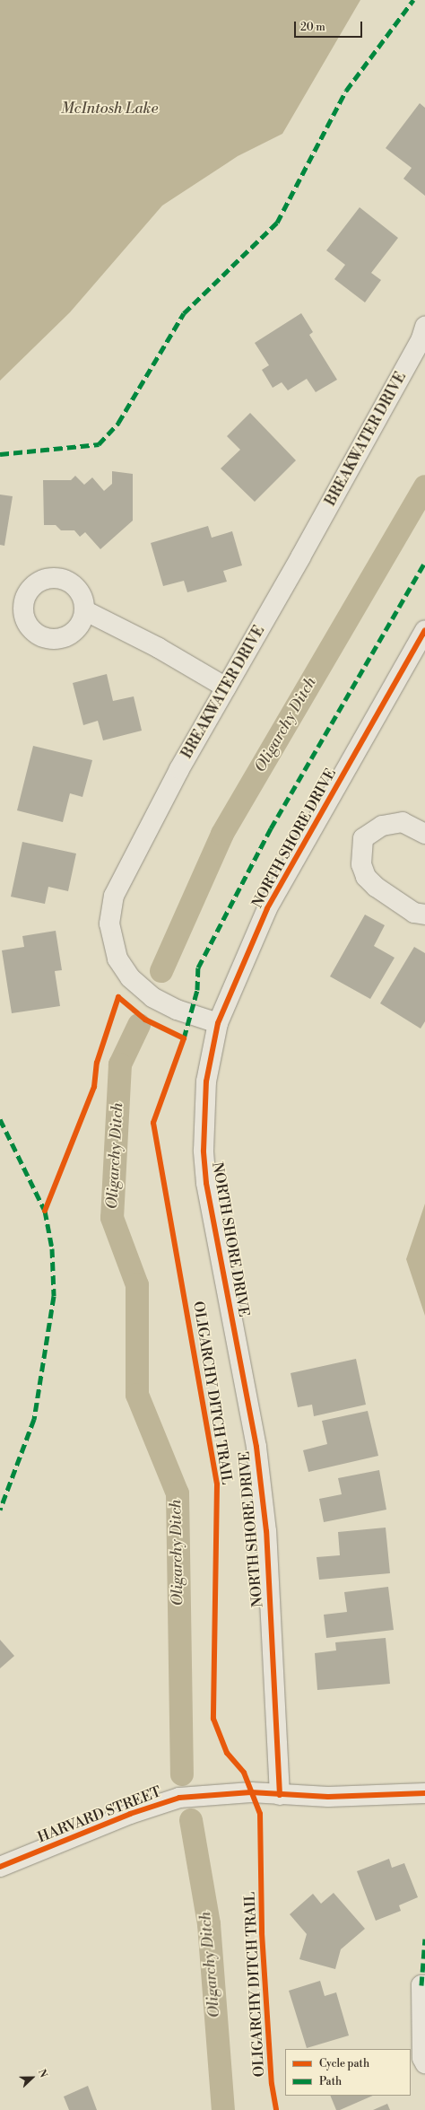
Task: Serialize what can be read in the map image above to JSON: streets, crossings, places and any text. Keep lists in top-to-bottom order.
{
  "streets": {
    "street": ["BREAKWATER DRIVE", "NORTH SHORE DRIVE", "HARVARD STREET"],
    "cycle path": ["OLIGARCHY DITCH TRAIL"]
  },
  "crossings": [
    ["BREAKWATER DRIVE", "NORTH SHORE DRIVE"],
    ["NORTH SHORE DRIVE", "HARVARD STREET"]
  ],
  "water": ["McIntosh Lake", "Oligarchy Ditch"],
  "legend": ["Cycle path", "Path"],
  "scale_bar": "20 m",
  "north": "right"
}
